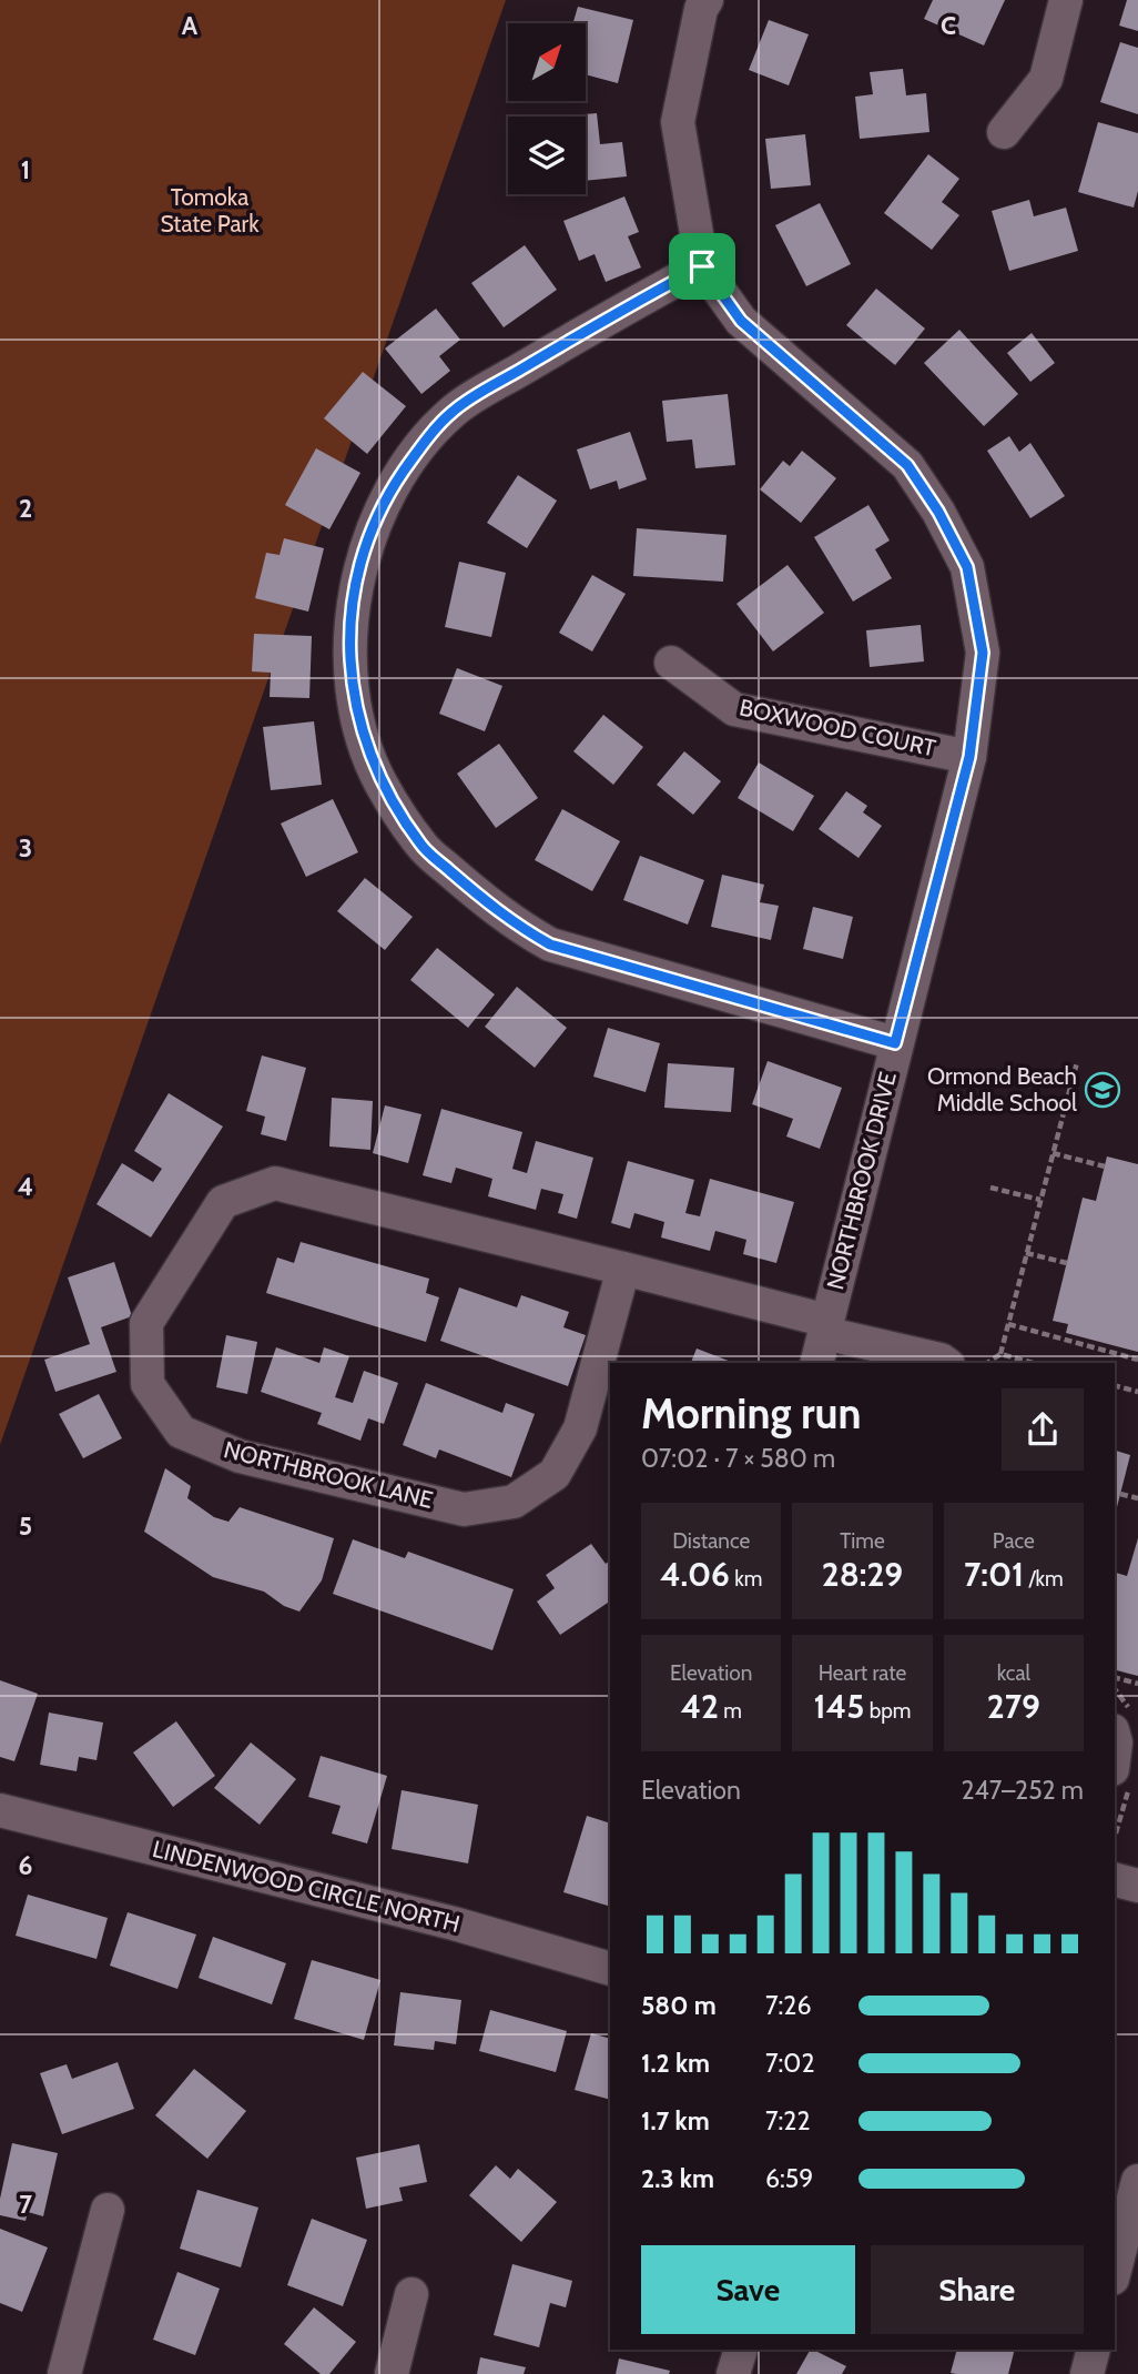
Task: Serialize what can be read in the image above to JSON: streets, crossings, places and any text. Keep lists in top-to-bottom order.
{
  "streets": {
    "street": [
      "BOXWOOD COURT",
      "NORTHBROOK DRIVE",
      "NORTHBROOK LANE",
      "LINDENWOOD CIRCLE NORTH"
    ]
  },
  "crossings": [
    ["BOXWOOD COURT", "NORTHBROOK DRIVE"],
    ["NORTHBROOK DRIVE", "NORTHBROOK LANE"]
  ],
  "parks": ["Tomoka State Park"],
  "places": {
    "school or university": ["Ormond Beach Middle School"]
  },
  "north": "top right",
  "page": {
    "heading": ["Morning run", "07:02 · 7 × 580 m"],
    "stats": [
      ["Distance", "4.06 km"],
      ["Time", "28:29"],
      ["Pace", "7:01 /km"],
      ["Elevation", "42 m"],
      ["Heart rate", "145 bpm"],
      ["kcal", "279"]
    ],
    "chart": ["Elevation", "247–252 m"],
    "list": [
      {
        "name": "580 m",
        "note": "7:26"
      },
      {
        "name": "1.2 km",
        "note": "7:02"
      },
      {
        "name": "1.7 km",
        "note": "7:22"
      },
      {
        "name": "2.3 km",
        "note": "6:59"
      }
    ],
    "buttons": ["Save", "Share"]
  },
  "grid": {
    "columns": ["A", "C"],
    "rows": [
      "1",
      "2",
      "3",
      "4",
      "5",
      "6",
      "7"
    ]
  }
}
